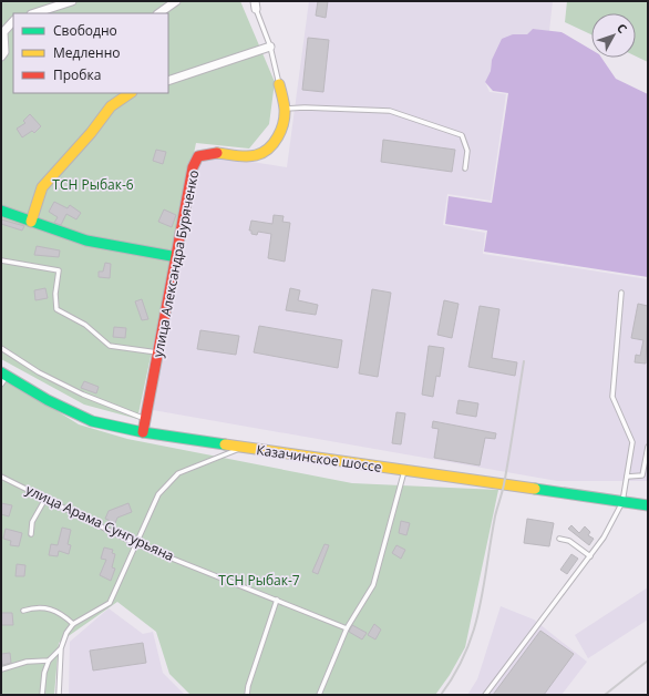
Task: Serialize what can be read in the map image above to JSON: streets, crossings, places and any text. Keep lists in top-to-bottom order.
{
  "streets": {
    "street": ["улица Александра Буряченко", "Казачинское шоссе"],
    "lane": ["улица Арама Сунгурьяна"]
  },
  "crossings": [
    ["улица Александра Буряченко", "Казачинское шоссе"]
  ],
  "parks": ["ТСН Рыбак-6", "ТСН Рыбак-7"],
  "legend": ["Свободно", "Медленно", "Пробка"],
  "north": "top right"
}
